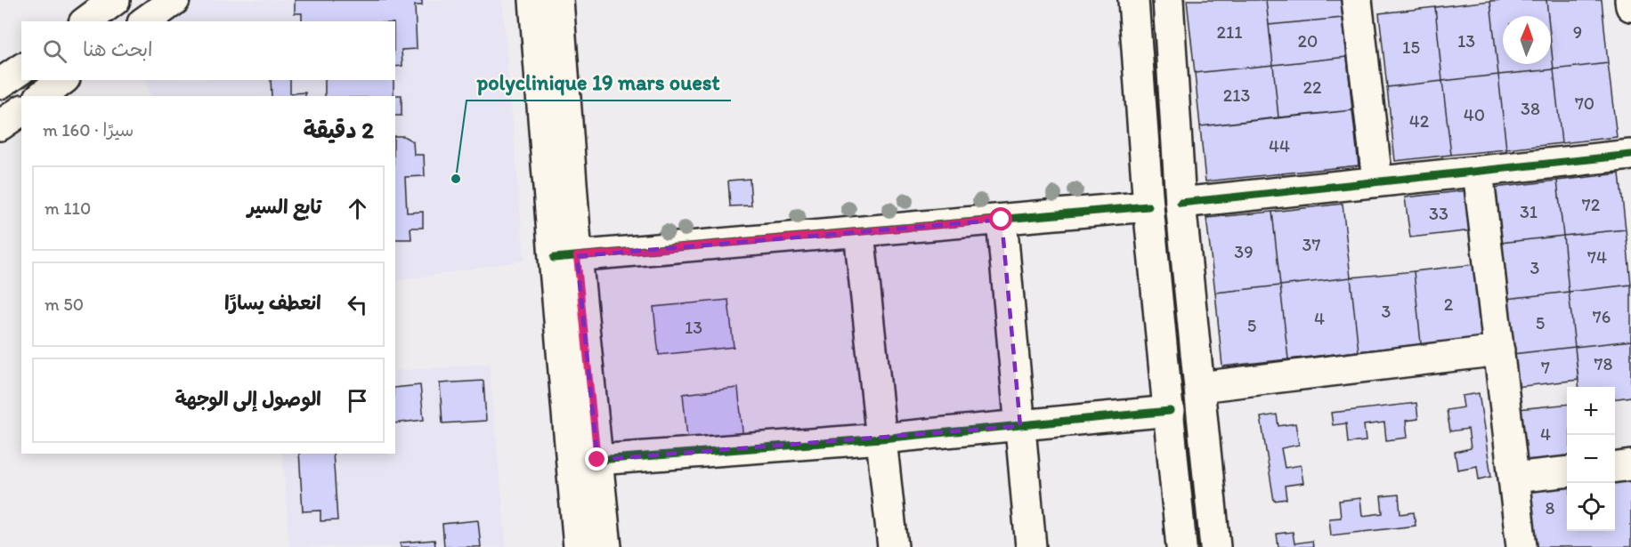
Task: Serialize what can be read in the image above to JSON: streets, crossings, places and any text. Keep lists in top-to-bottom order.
{
  "places": ["polyclinique 19 mars ouest"],
  "house_numbers": [
    "211",
    "9",
    "20",
    "13",
    "15",
    "22",
    "213",
    "70",
    "38",
    "40",
    "42",
    "44",
    "72",
    "31",
    "33",
    "37",
    "39",
    "74",
    "3",
    "2",
    "3",
    "76",
    "4",
    "5",
    "5",
    "13",
    "78",
    "7",
    "4",
    "8"
  ],
  "north": "top",
  "page": {
    "search": "ابحث هنا",
    "heading": ["2 دقيقة", "سيرًا · 160 m"],
    "list": [
      ["تابع السير", "110 m"],
      ["انعطف يسارًا", "50 m"],
      "الوصول إلى الوجهة"
    ],
    "map_buttons": ["+", "−"]
  }
}
